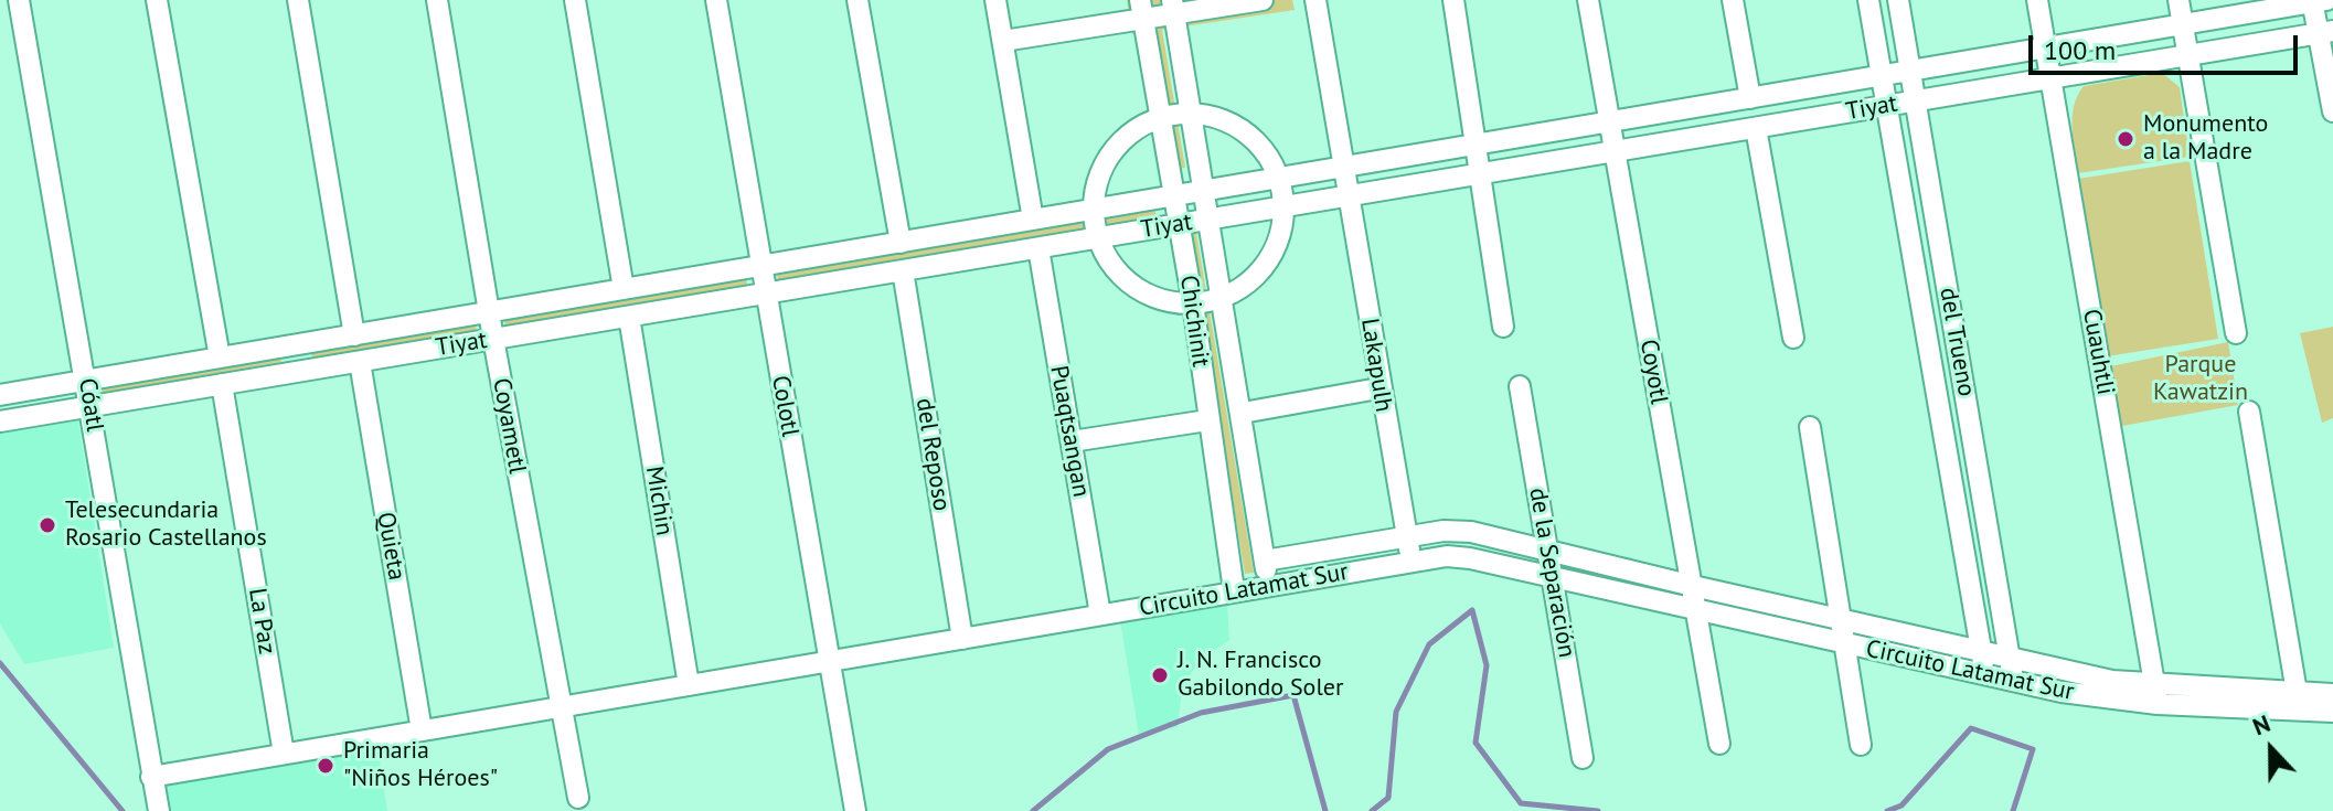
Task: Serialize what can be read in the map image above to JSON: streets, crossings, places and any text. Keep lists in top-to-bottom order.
{
  "streets": {
    "street": [
      "Tiyat",
      "Chichinit",
      "del Trueno",
      "Cuauhtli",
      "Lakapulh",
      "Coyotl",
      "Cóatl",
      "Colotl",
      "Coyametl",
      "Puaqtsangan",
      "del Reposo",
      "Michin",
      "Quieta",
      "de la Separación",
      "Circuito Latamat Sur",
      "La Paz"
    ]
  },
  "crossings": [
    ["Tiyat", "Chichinit"],
    ["Tiyat", "del Trueno"],
    ["Tiyat", "Cuauhtli"],
    ["Tiyat", "Lakapulh"],
    ["Tiyat", "Coyotl"],
    ["Tiyat", "Cóatl"],
    ["Tiyat", "Colotl"],
    ["Tiyat", "Coyametl"],
    ["Tiyat", "Puaqtsangan"],
    ["Tiyat", "del Reposo"],
    ["Tiyat", "Michin"],
    ["Tiyat", "Quieta"],
    ["Tiyat", "La Paz"],
    ["Chichinit", "Circuito Latamat Sur"],
    ["del Trueno", "Circuito Latamat Sur"],
    ["Cuauhtli", "Circuito Latamat Sur"],
    ["Lakapulh", "Circuito Latamat Sur"],
    ["Coyotl", "Circuito Latamat Sur"],
    ["Cóatl", "Circuito Latamat Sur"],
    ["Colotl", "Circuito Latamat Sur"],
    ["Coyametl", "Circuito Latamat Sur"],
    ["Puaqtsangan", "Circuito Latamat Sur"],
    ["del Reposo", "Circuito Latamat Sur"],
    ["Michin", "Circuito Latamat Sur"],
    ["Quieta", "Circuito Latamat Sur"],
    ["de la Separación", "Circuito Latamat Sur"],
    ["Circuito Latamat Sur", "La Paz"]
  ],
  "parks": ["Parque Kawatzin"],
  "places": [
    "Monumento a la Madre",
    "Telesecundaria Rosario Castellanos",
    "J. N. Francisco Gabilondo Soler",
    "Primaria \"Niños Héroes\""
  ],
  "scale_bar": "100 m",
  "north": "top"
}
